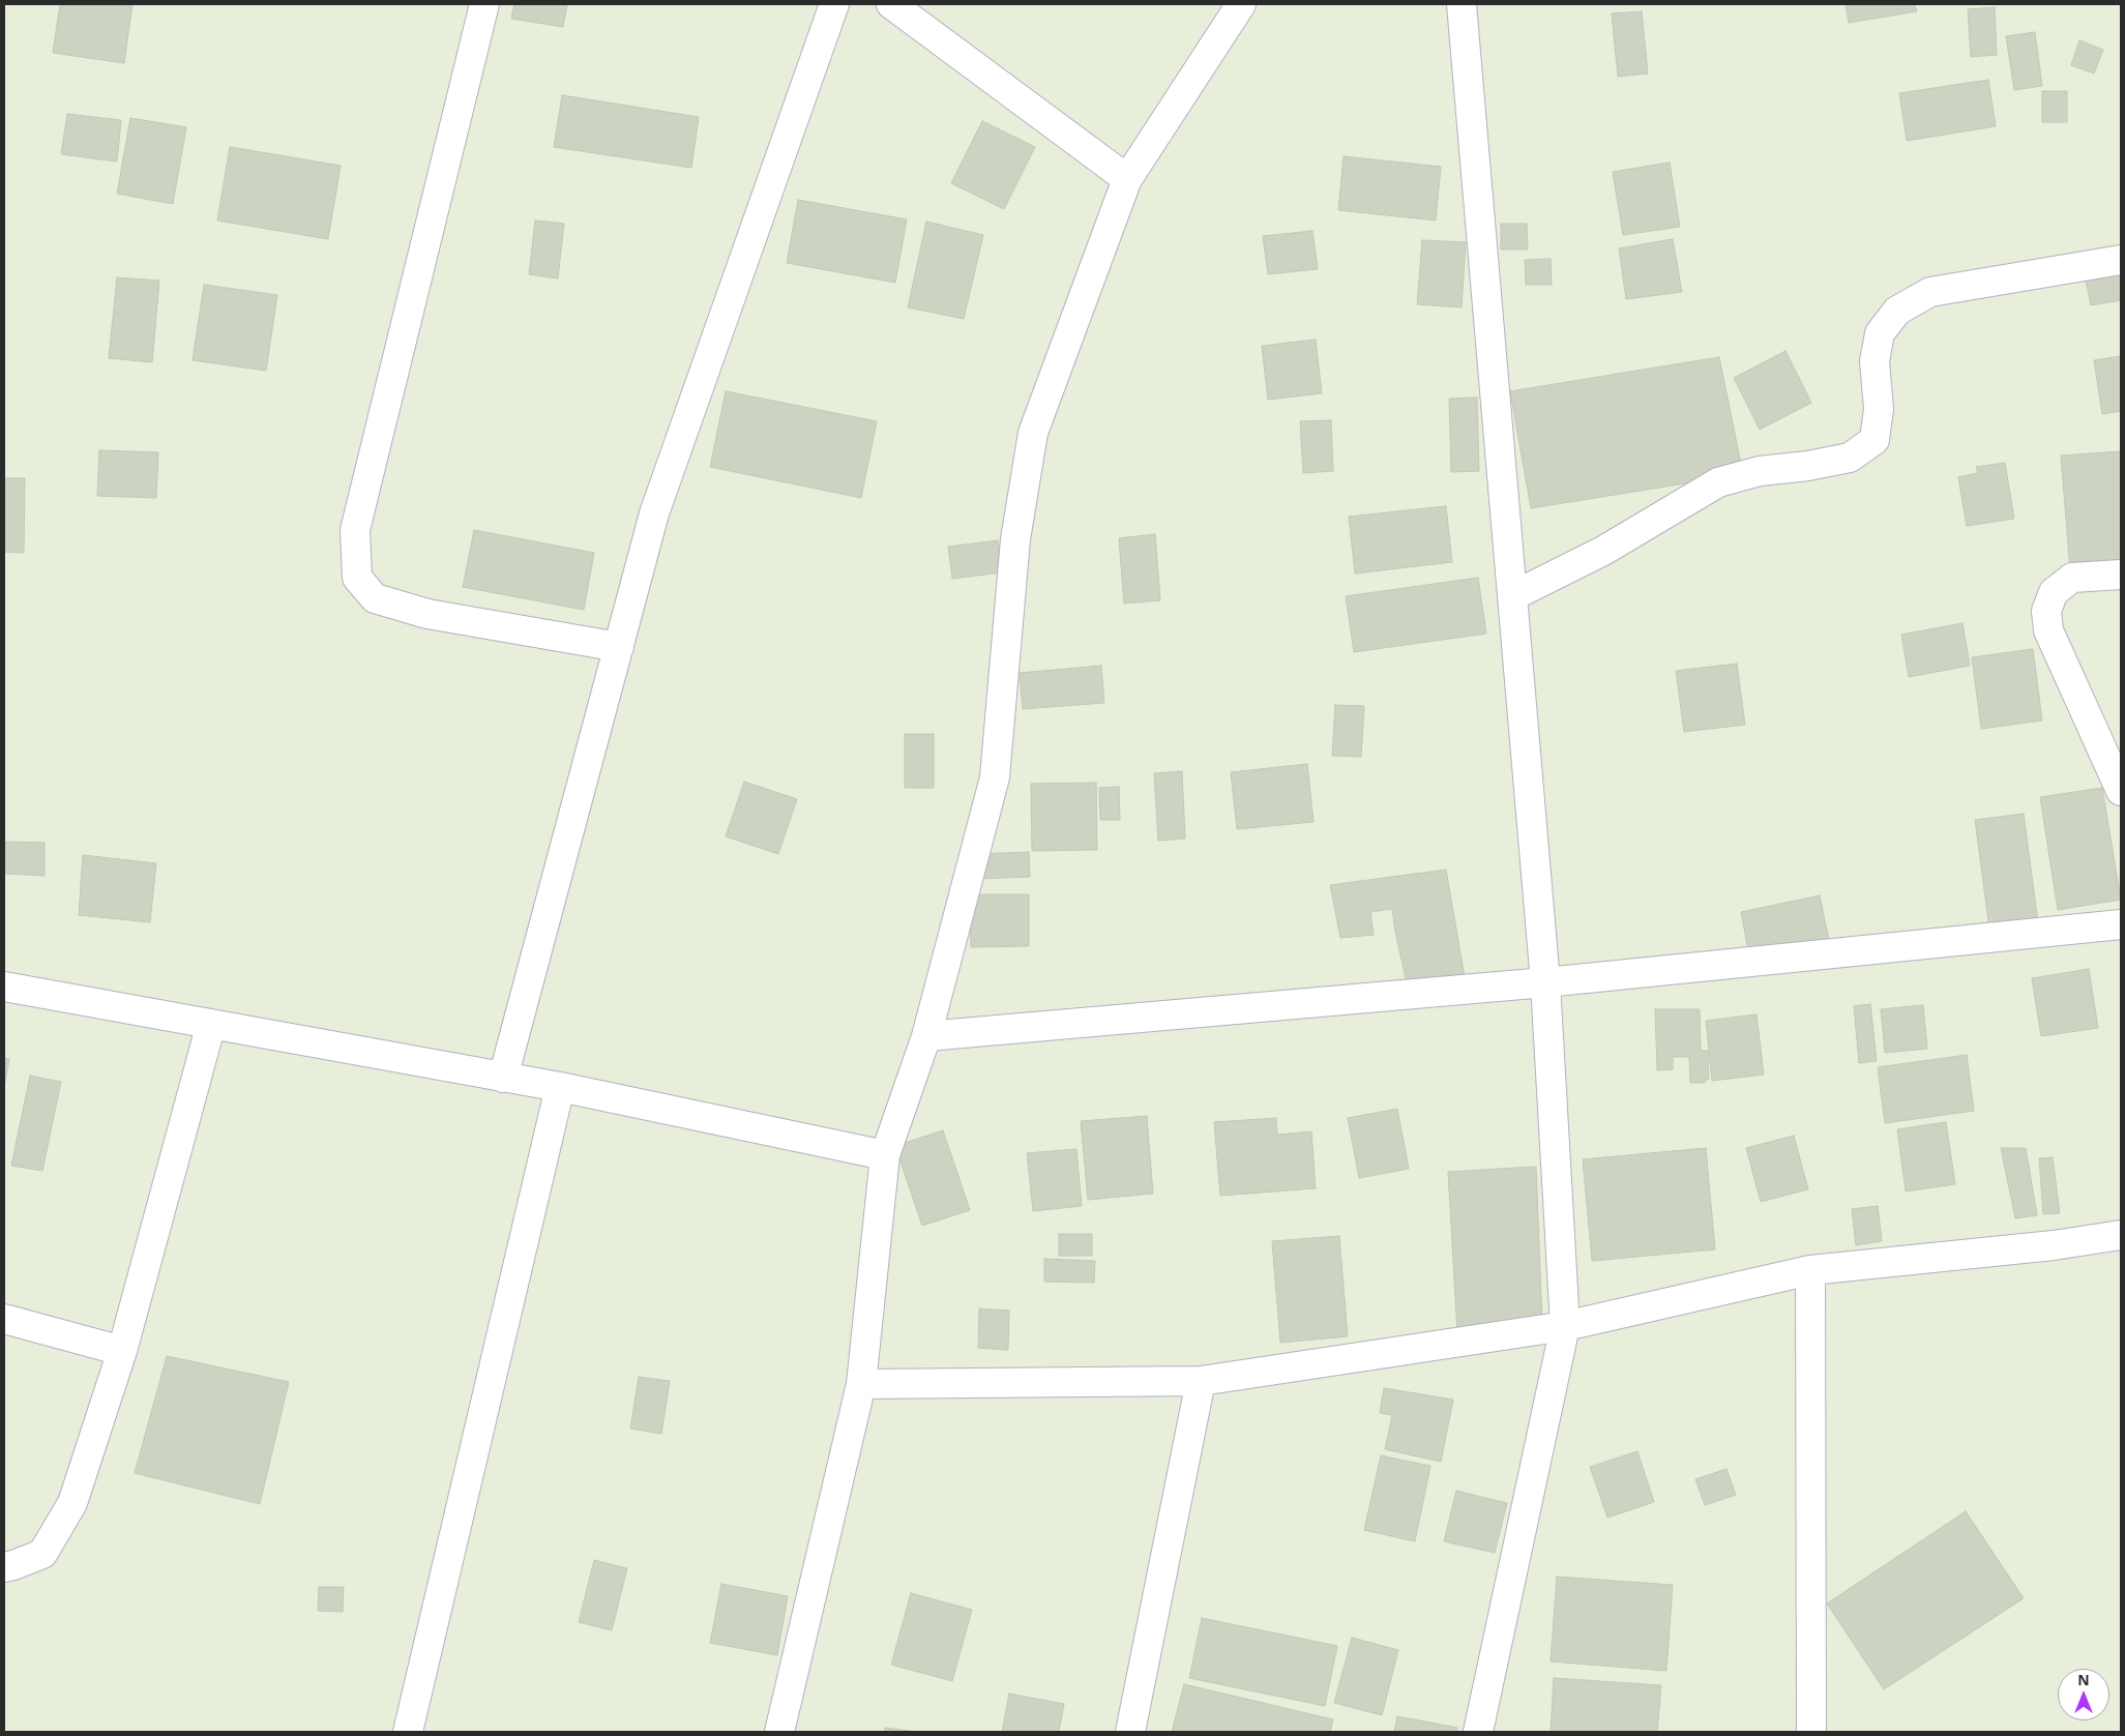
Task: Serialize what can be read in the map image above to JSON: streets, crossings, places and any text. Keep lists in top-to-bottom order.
{
  "north": "top"
}
